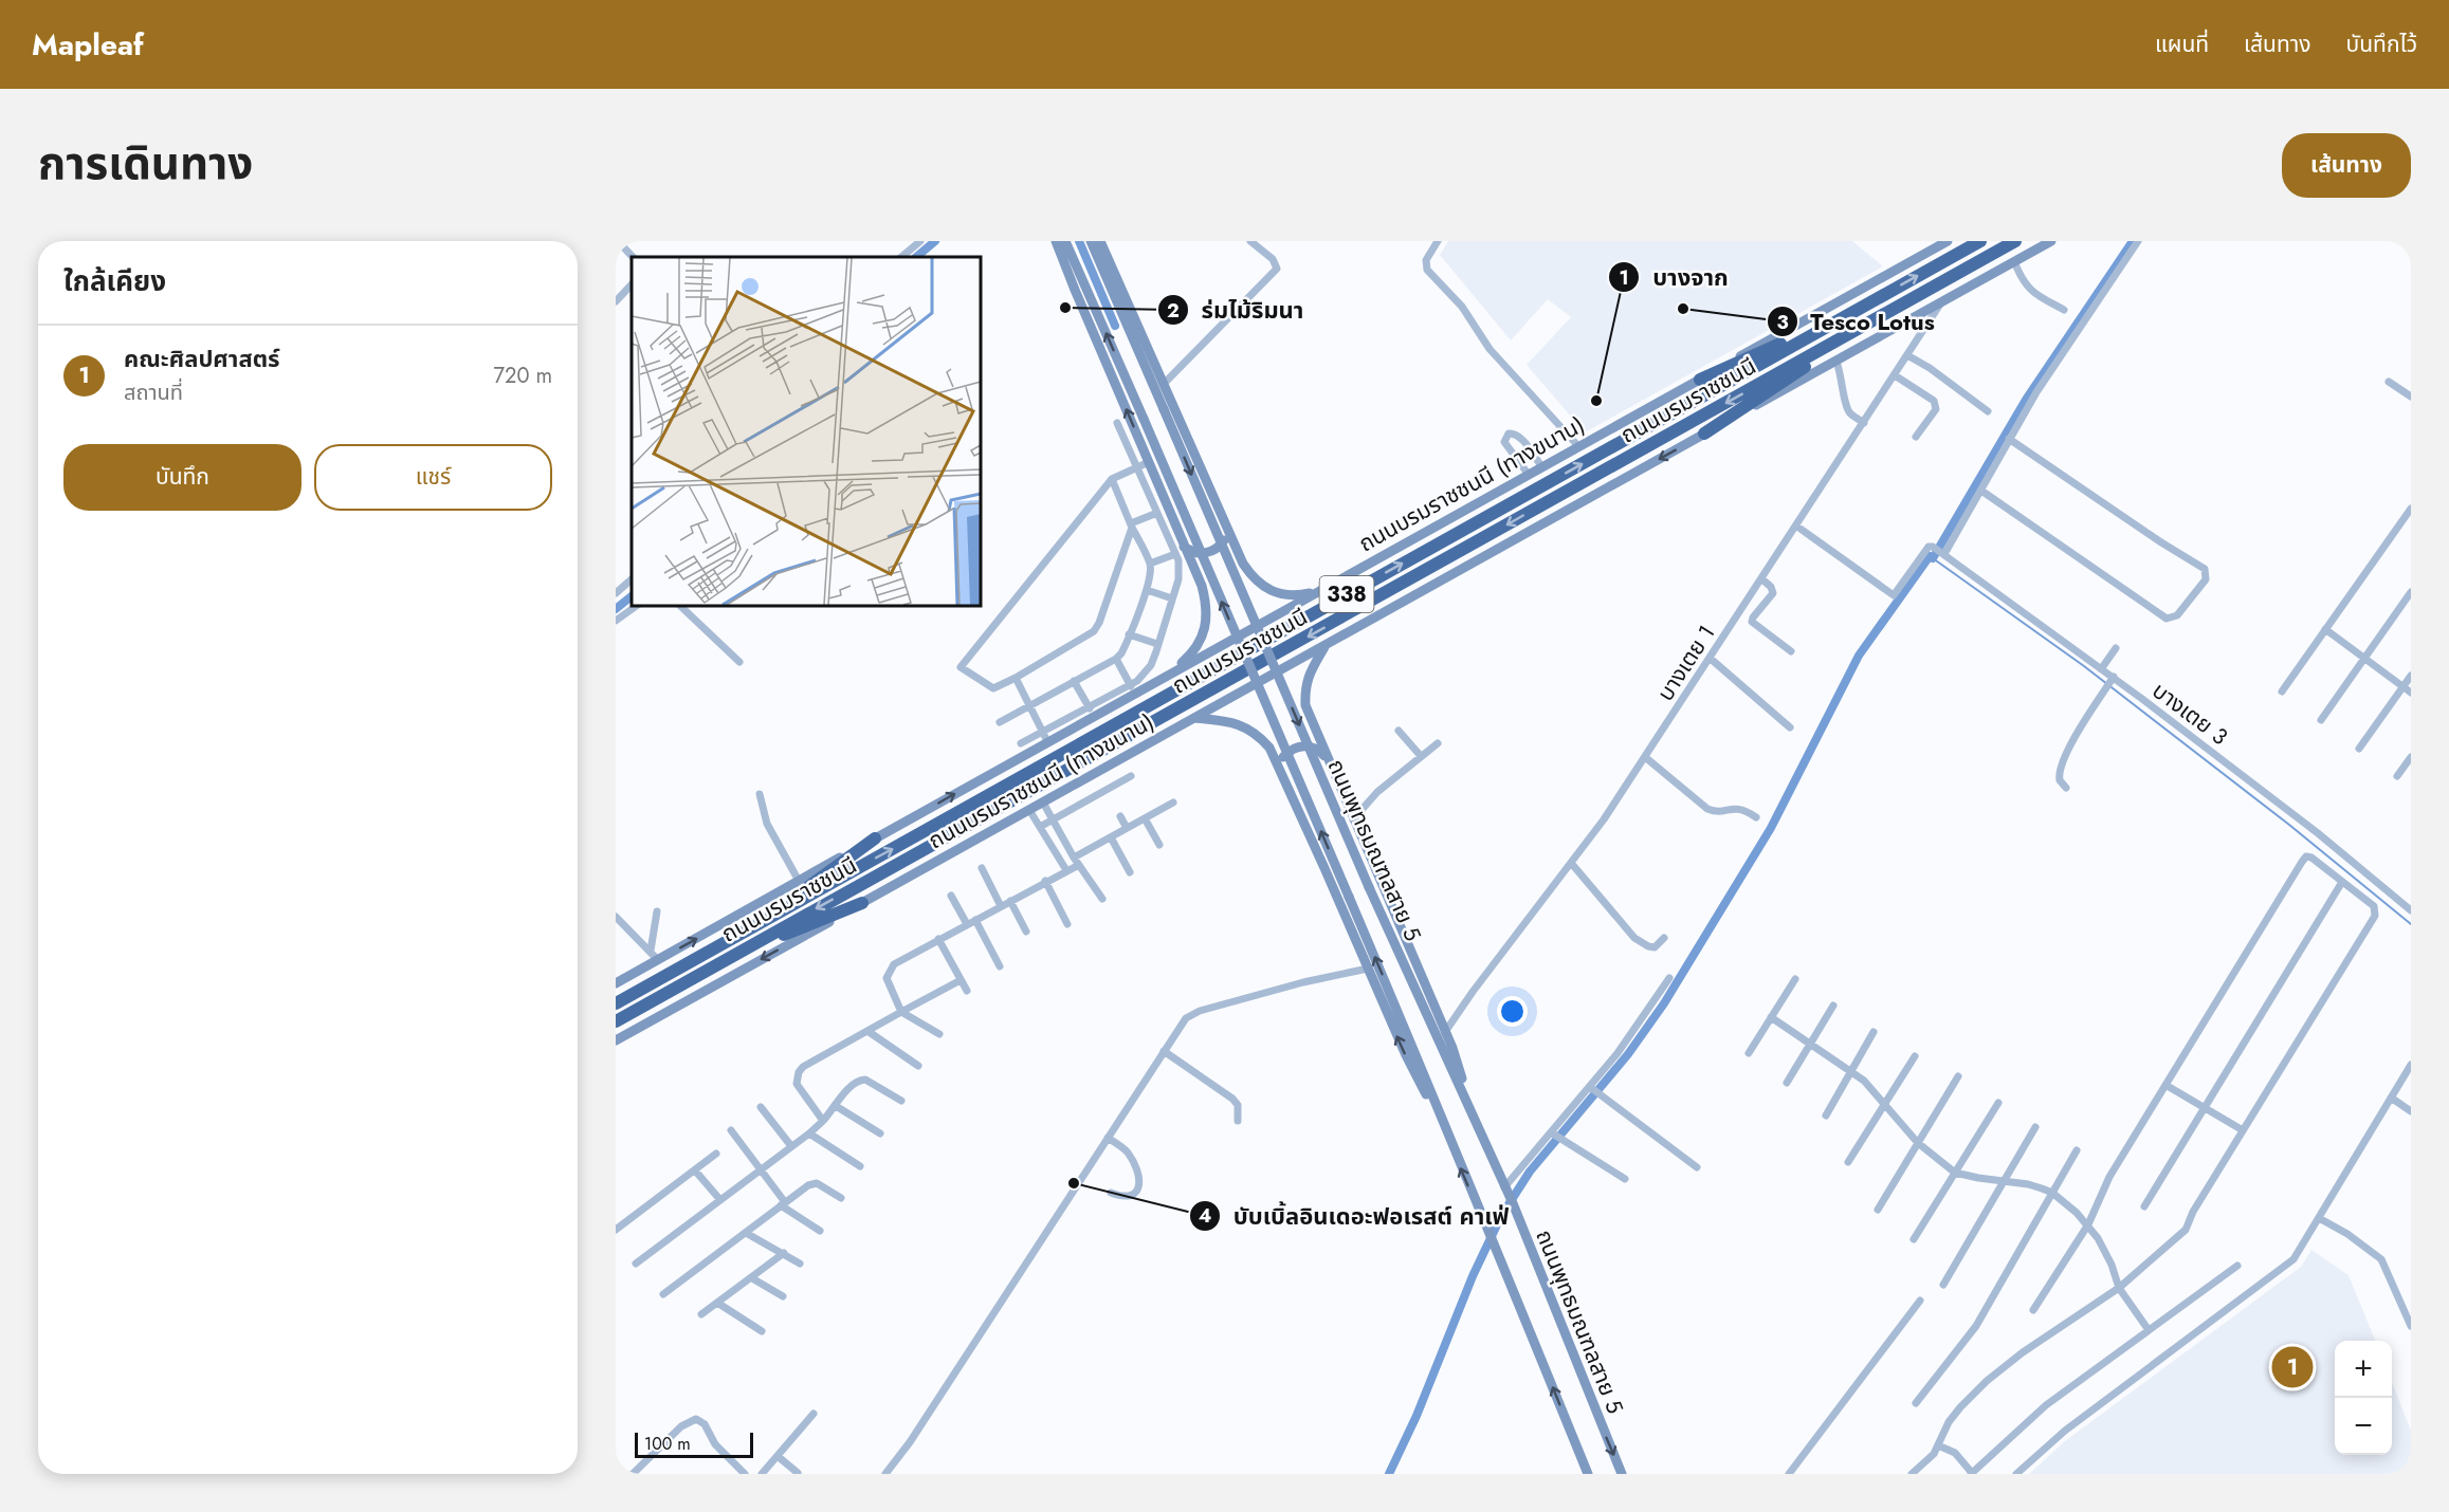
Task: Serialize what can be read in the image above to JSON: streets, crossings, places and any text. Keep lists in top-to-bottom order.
{
  "streets": {
    "highway": ["ถนนบรมราชชนนี", "338"],
    "main road": ["ถนนบรมราชชนนี (ทางขนาน)", "ถนนพุทธมณฑลสาย 5"],
    "street": ["บางเตย 1", "บางเตย 3"]
  },
  "crossings": [
    ["ถนนบรมราชชนนี (ทางขนาน)", "บางเตย 1"],
    ["บางเตย 1", "บางเตย 3"]
  ],
  "places": [
    "ร่มไม้ริมนา",
    "Tesco Lotus",
    "บางจาก",
    "บับเบิ้ลอินเดอะฟอเรสต์ คาเฟ่"
  ],
  "scale_bar": "100 m",
  "page": {
    "header": "Mapleaf",
    "nav": ["แผนที่", "เส้นทาง", "บันทึกไว้"],
    "title": "การเดินทาง",
    "buttons": [
      "เส้นทาง",
      ["บันทึก", "แชร์"]
    ],
    "heading": "ใกล้เคียง",
    "list": [
      {
        "mark": "1",
        "name": "คณะศิลปศาสตร์",
        "note": "สถานที่",
        "value": "720 m"
      }
    ],
    "map_buttons": ["+", "−"],
    "pins": "1",
    "scale": "100 m"
  }
}
